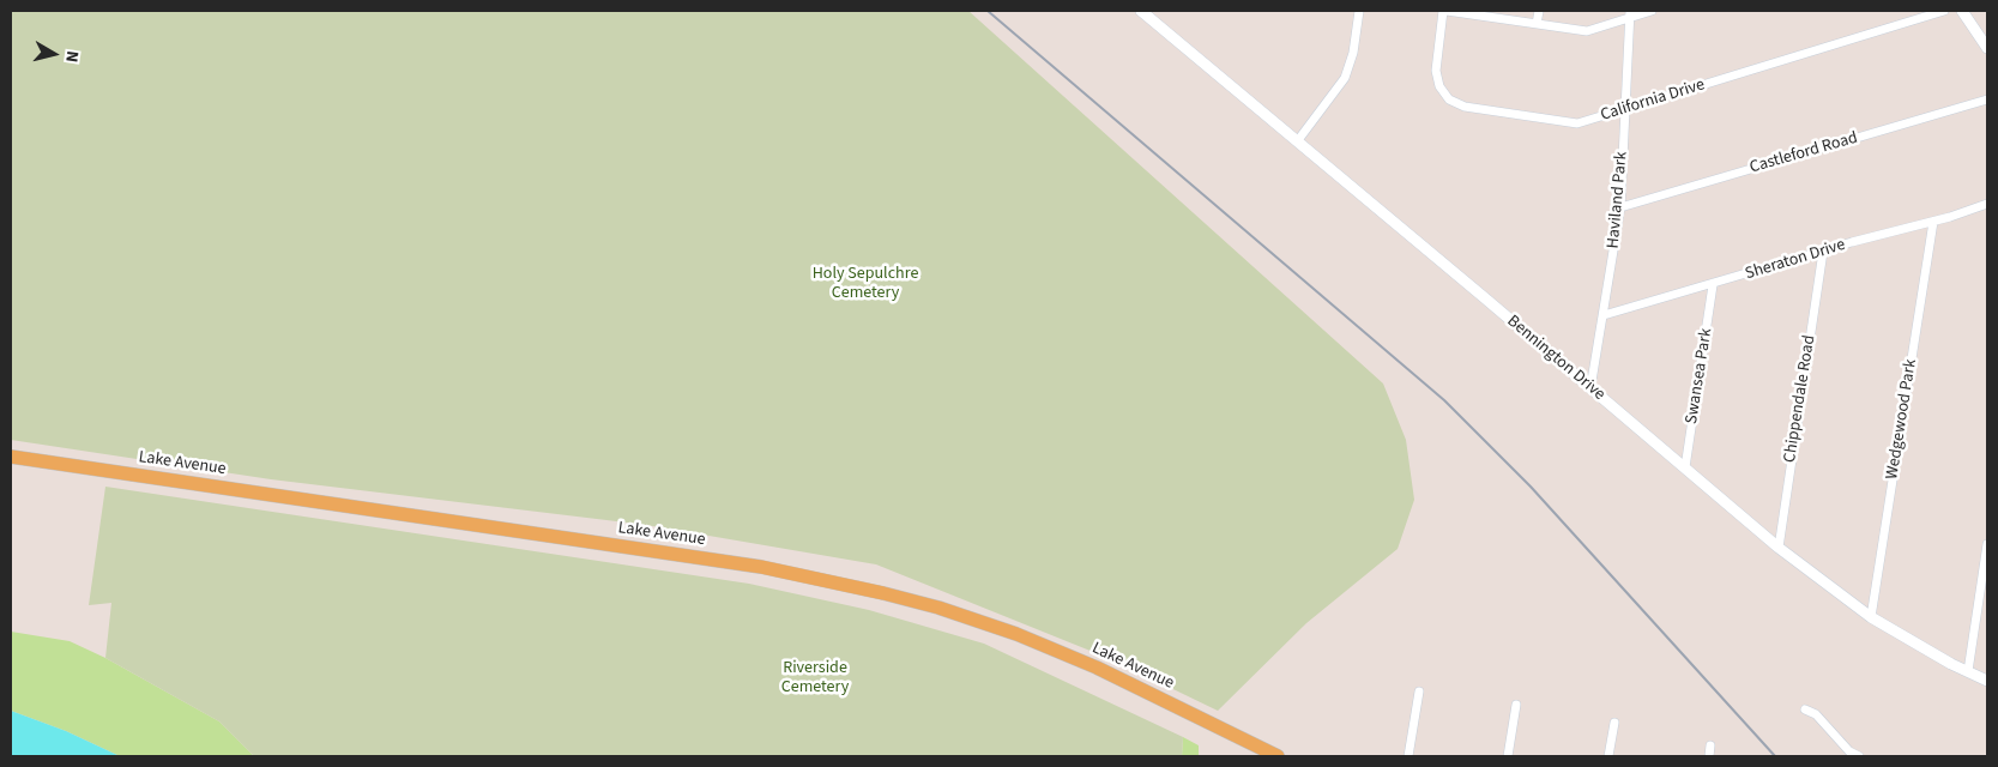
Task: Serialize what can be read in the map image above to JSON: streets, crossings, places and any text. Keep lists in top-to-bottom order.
{
  "streets": {
    "main road": ["Lake Avenue"],
    "street": [
      "California Drive",
      "Castleford Road",
      "Haviland Park",
      "Sheraton Drive",
      "Bennington Drive",
      "Swansea Park",
      "Chippendale Road",
      "Wedgewood Park"
    ]
  },
  "crossings": [
    ["California Drive", "Haviland Park"],
    ["Castleford Road", "Haviland Park"],
    ["Haviland Park", "Sheraton Drive"],
    ["Haviland Park", "Bennington Drive"],
    ["Sheraton Drive", "Swansea Park"],
    ["Sheraton Drive", "Chippendale Road"],
    ["Sheraton Drive", "Wedgewood Park"],
    ["Bennington Drive", "Swansea Park"],
    ["Bennington Drive", "Chippendale Road"],
    ["Bennington Drive", "Wedgewood Park"]
  ],
  "parks": ["Holy Sepulchre Cemetery", "Riverside Cemetery"],
  "north": "right"
}
